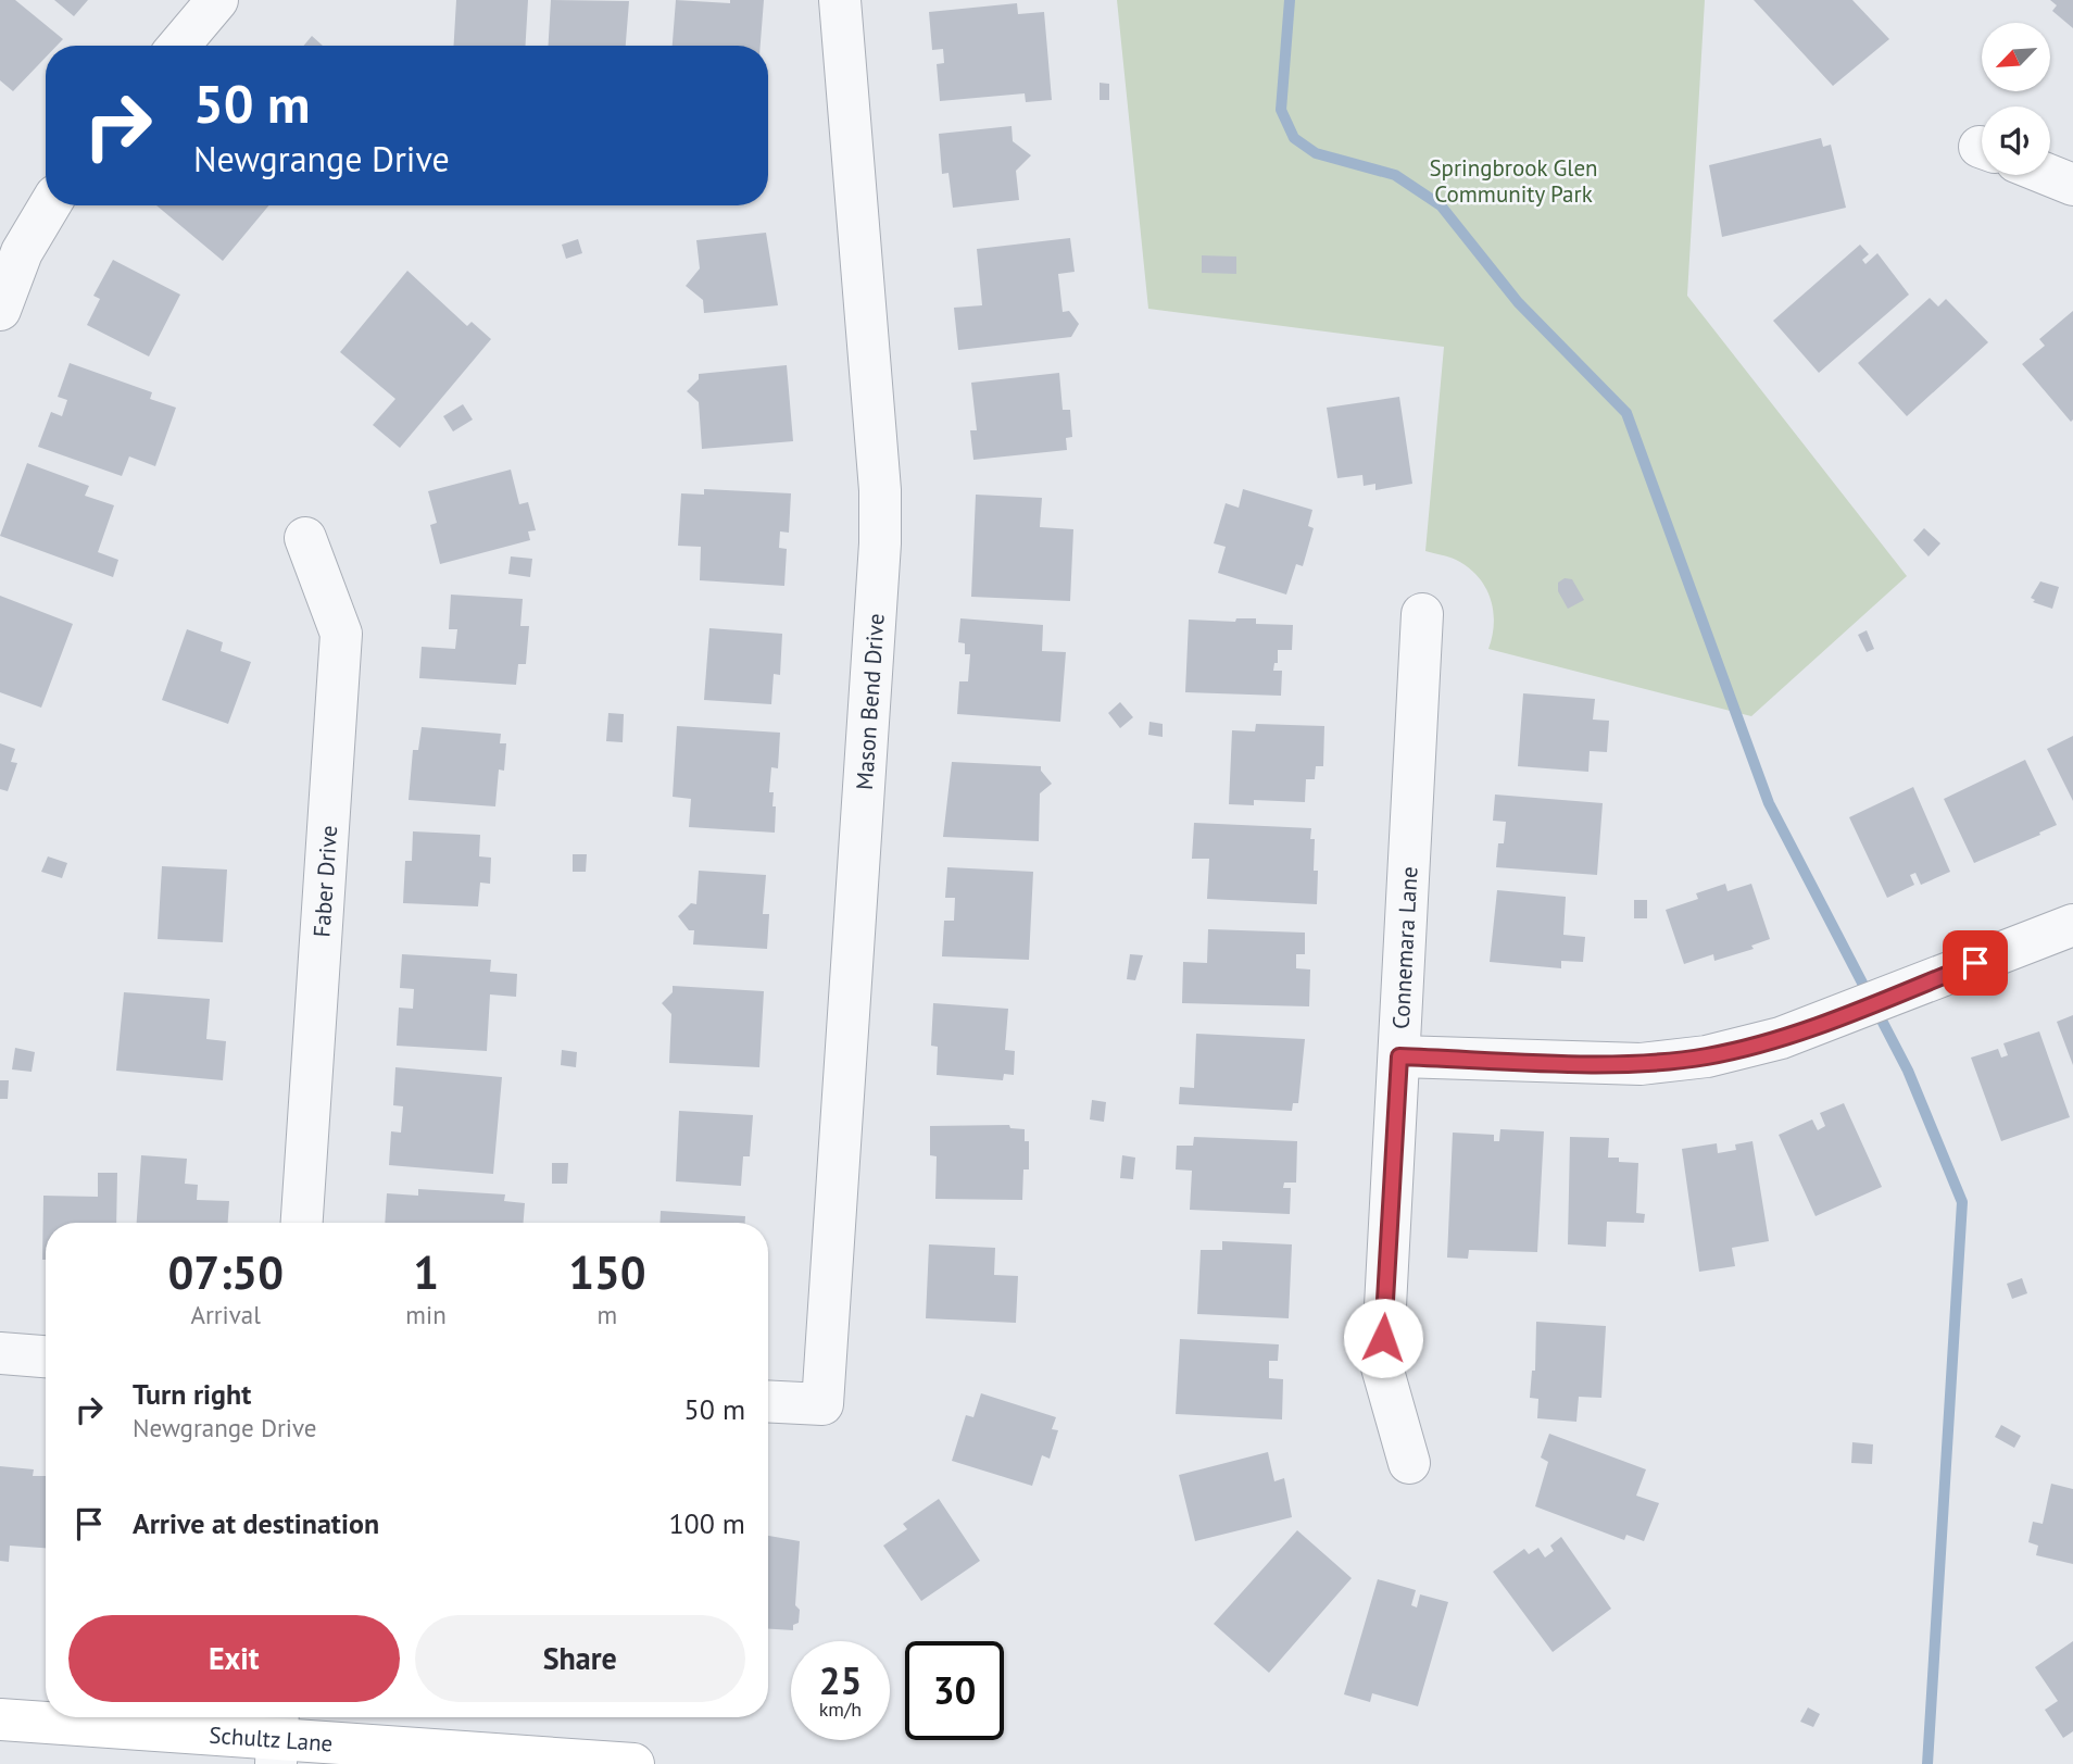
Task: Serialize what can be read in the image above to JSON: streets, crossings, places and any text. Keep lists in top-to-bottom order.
{
  "streets": {
    "street": [
      "Mason Bend Drive",
      "Faber Drive",
      "Connemara Lane",
      "Schultz Lane"
    ]
  },
  "parks": ["Springbrook Glen Community Park"],
  "north": "bottom left",
  "page": {
    "turn": ["50 m", "Newgrange Drive"],
    "eta": [
      "07:50",
      "Arrival",
      "1",
      "min",
      "150",
      "m"
    ],
    "list": [
      {
        "name": "Turn right",
        "note": "Newgrange Drive",
        "value": "50 m"
      },
      {
        "name": "Arrive at destination",
        "value": "100 m"
      }
    ],
    "buttons": ["Exit", "Share"],
    "speed": "25 km/h",
    "limit": "30"
  }
}
